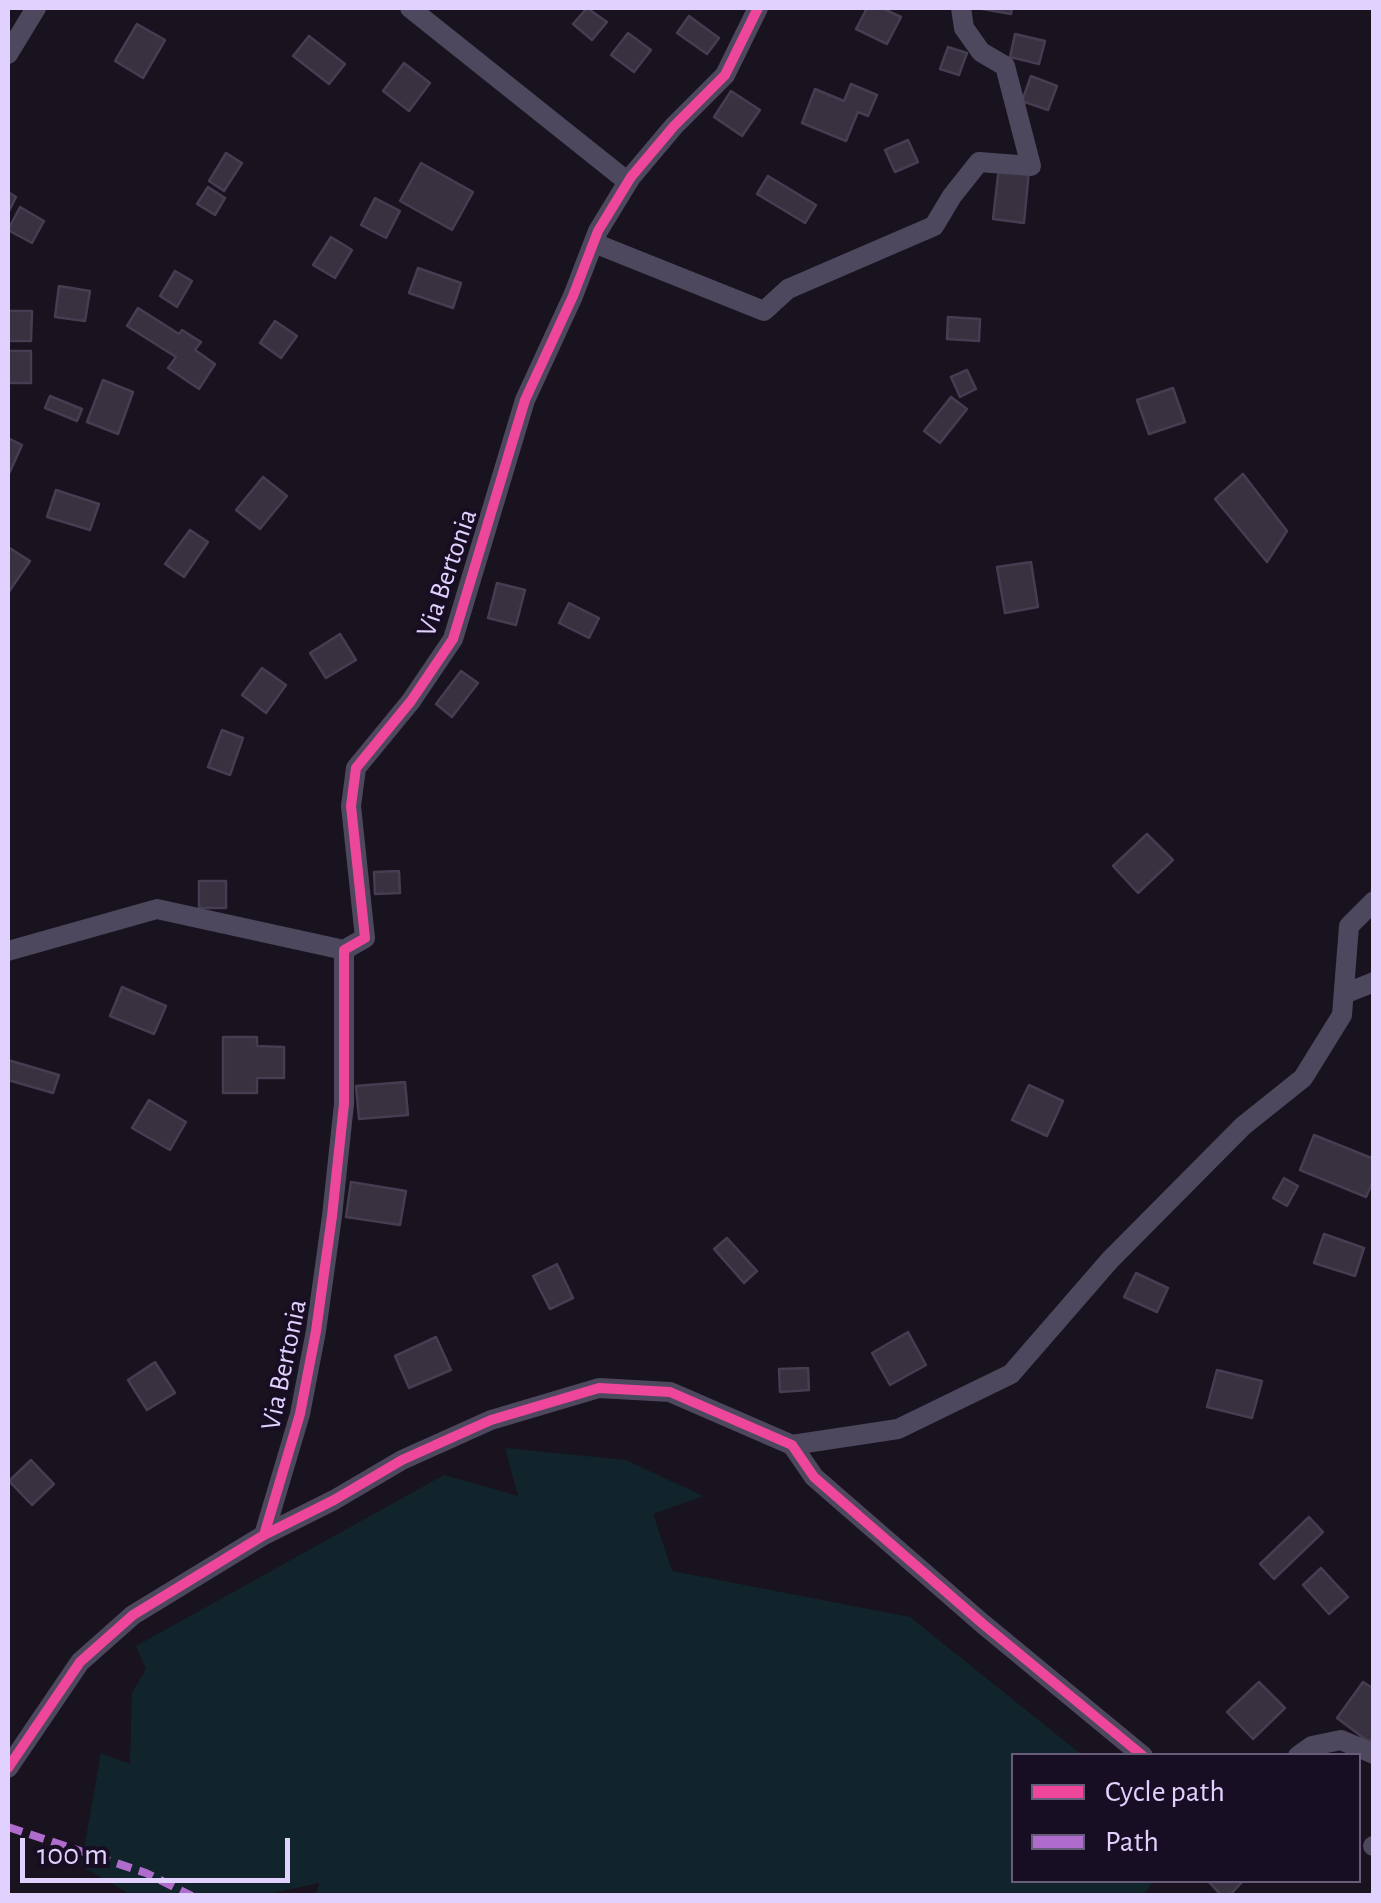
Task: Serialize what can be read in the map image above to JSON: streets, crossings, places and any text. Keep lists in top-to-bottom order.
{
  "streets": {
    "street": ["Via Bertonia"]
  },
  "legend": ["Cycle path", "Path"],
  "scale_bar": "100 m"
}
